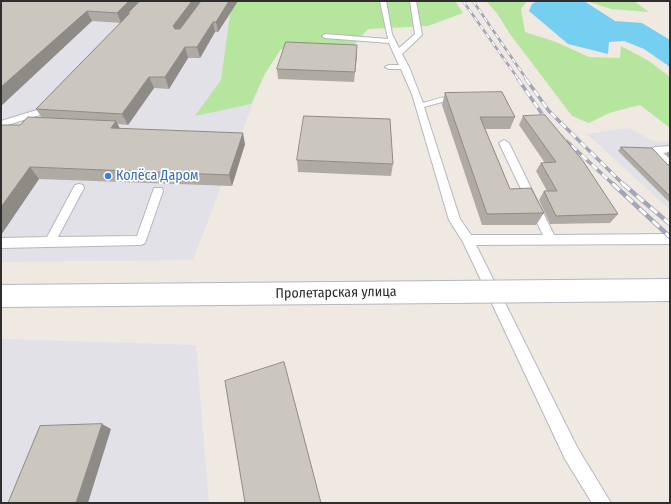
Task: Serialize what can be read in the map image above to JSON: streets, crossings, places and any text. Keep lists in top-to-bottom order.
{
  "streets": {
    "street": ["Пролетарская улица"]
  },
  "places": ["Колёса Даром"]
}
